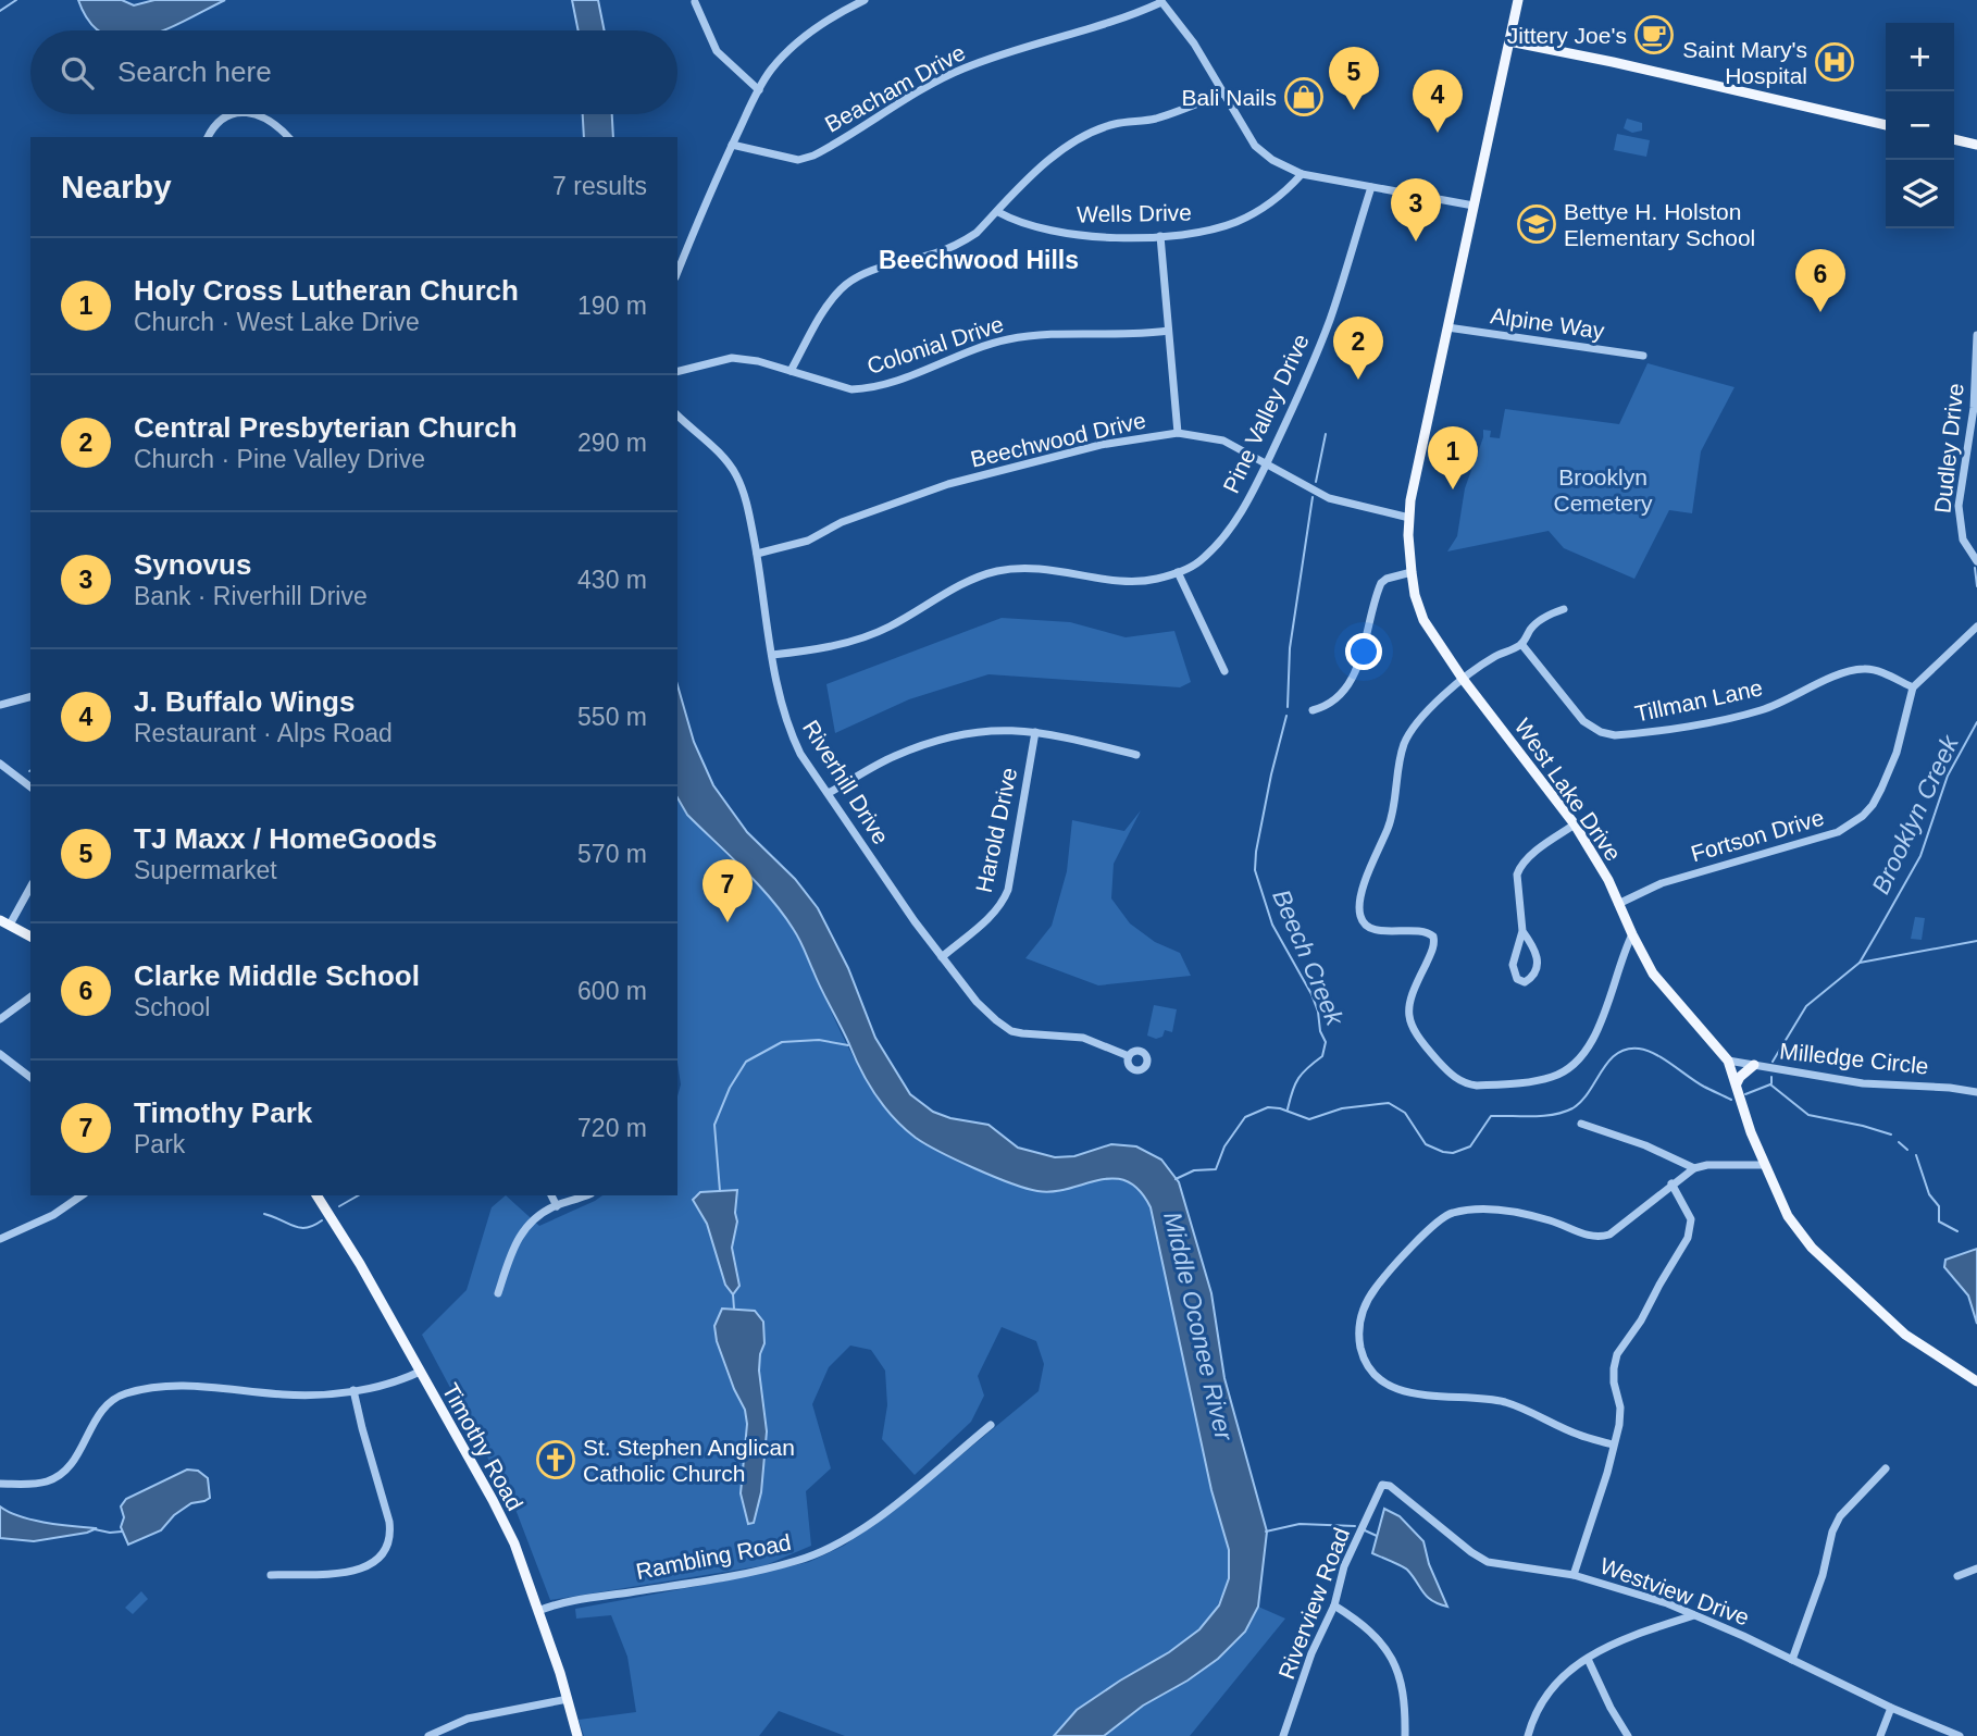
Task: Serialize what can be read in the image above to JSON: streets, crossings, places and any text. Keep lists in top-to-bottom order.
{
  "streets": {
    "main road": ["West Lake Drive", "Timothy Road"],
    "street": [
      "Beacham Drive",
      "Wells Drive",
      "Alpine Way",
      "Colonial Drive",
      "Pine Valley Drive",
      "Beechwood Drive",
      "Dudley Drive",
      "Tillman Lane",
      "Riverhill Drive",
      "Harold Drive",
      "Fortson Drive",
      "Milledge Circle",
      "Rambling Road",
      "Westview Drive",
      "Riverview Road"
    ]
  },
  "crossings": [
    ["Alpine Way", "West Lake Drive"],
    ["Pine Valley Drive", "Beechwood Drive"],
    ["Pine Valley Drive", "Riverhill Drive"],
    ["Beechwood Drive", "Riverhill Drive"],
    ["Beechwood Drive", "West Lake Drive"],
    ["Tillman Lane", "Fortson Drive"],
    ["Riverhill Drive", "Harold Drive"],
    ["West Lake Drive", "Fortson Drive"],
    ["West Lake Drive", "Milledge Circle"],
    ["Timothy Road", "Rambling Road"],
    ["Westview Drive", "Riverview Road"]
  ],
  "districts": ["Beechwood Hills"],
  "water": ["Brooklyn Creek", "Beech Creek", "Middle Oconee River"],
  "parks": ["Brooklyn Cemetery"],
  "places": {
    "cafe": ["Jittery Joe's"],
    "hospital": ["Saint Mary's Hospital"],
    "shop": ["Bali Nails"],
    "school or university": ["Bettye H. Holston Elementary School"],
    "church": ["St. Stephen Anglican Catholic Church"]
  },
  "page": {
    "map_buttons": ["+", "−"],
    "search": "Search here",
    "pins": [
      "5",
      "4",
      "3",
      "6",
      "2",
      "1",
      "7"
    ],
    "heading": ["Nearby", "7 results"],
    "list": [
      {
        "mark": "1",
        "name": "Holy Cross Lutheran Church",
        "note": "Church · West Lake Drive",
        "value": "190 m"
      },
      {
        "mark": "2",
        "name": "Central Presbyterian Church",
        "note": "Church · Pine Valley Drive",
        "value": "290 m"
      },
      {
        "mark": "3",
        "name": "Synovus",
        "note": "Bank · Riverhill Drive",
        "value": "430 m"
      },
      {
        "mark": "4",
        "name": "J. Buffalo Wings",
        "note": "Restaurant · Alps Road",
        "value": "550 m"
      },
      {
        "mark": "5",
        "name": "TJ Maxx / HomeGoods",
        "note": "Supermarket",
        "value": "570 m"
      },
      {
        "mark": "6",
        "name": "Clarke Middle School",
        "note": "School",
        "value": "600 m"
      },
      {
        "mark": "7",
        "name": "Timothy Park",
        "note": "Park",
        "value": "720 m"
      }
    ]
  }
}
